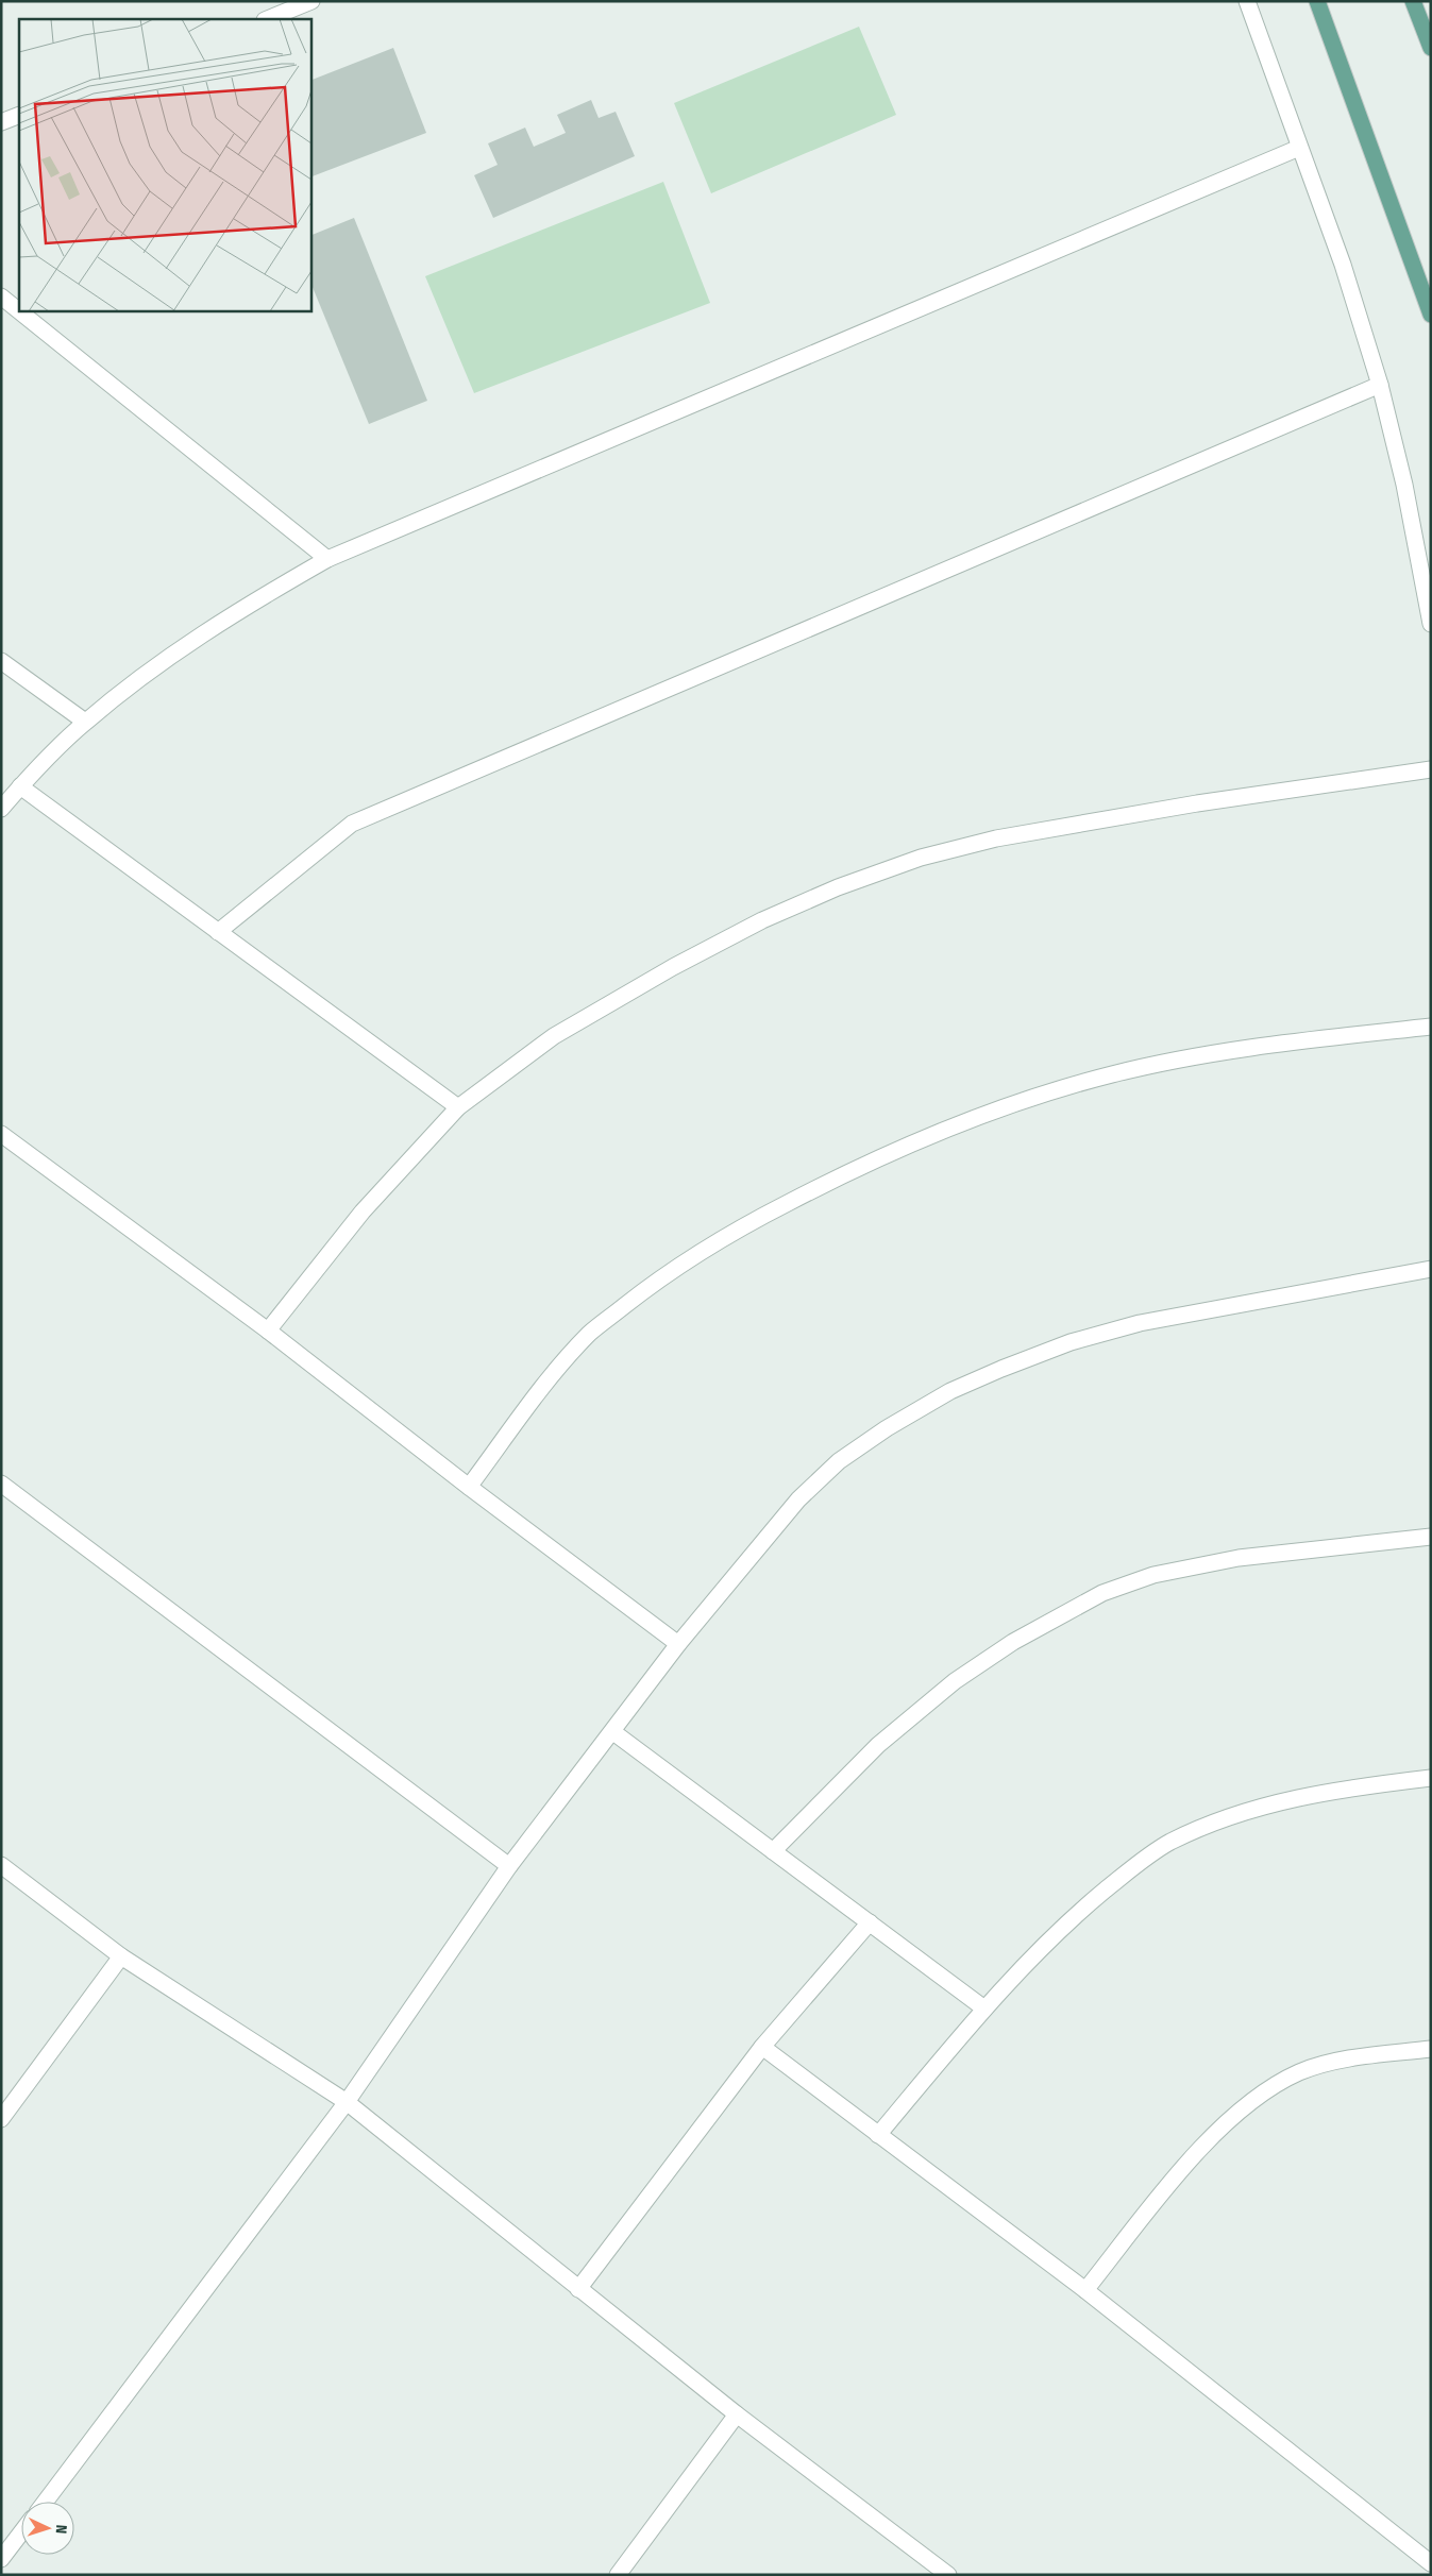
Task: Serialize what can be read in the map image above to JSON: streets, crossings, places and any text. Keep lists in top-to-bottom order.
{
  "north": "right"
}
